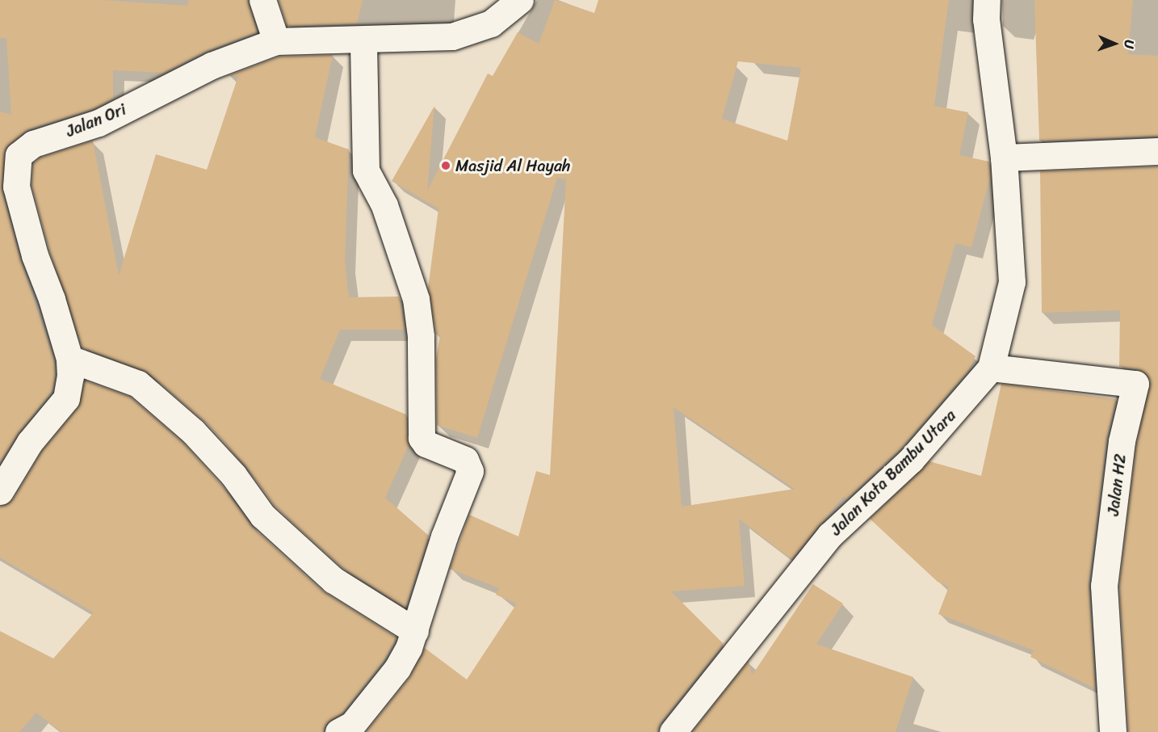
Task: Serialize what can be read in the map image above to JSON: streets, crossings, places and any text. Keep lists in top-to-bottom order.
{
  "streets": {
    "street": ["Jalan Ori", "Jalan Kota Bambu Utara", "Jalan H2"]
  },
  "crossings": [
    ["Jalan Kota Bambu Utara", "Jalan H2"]
  ],
  "places": ["Masjid Al Hayah"],
  "north": "right"
}
